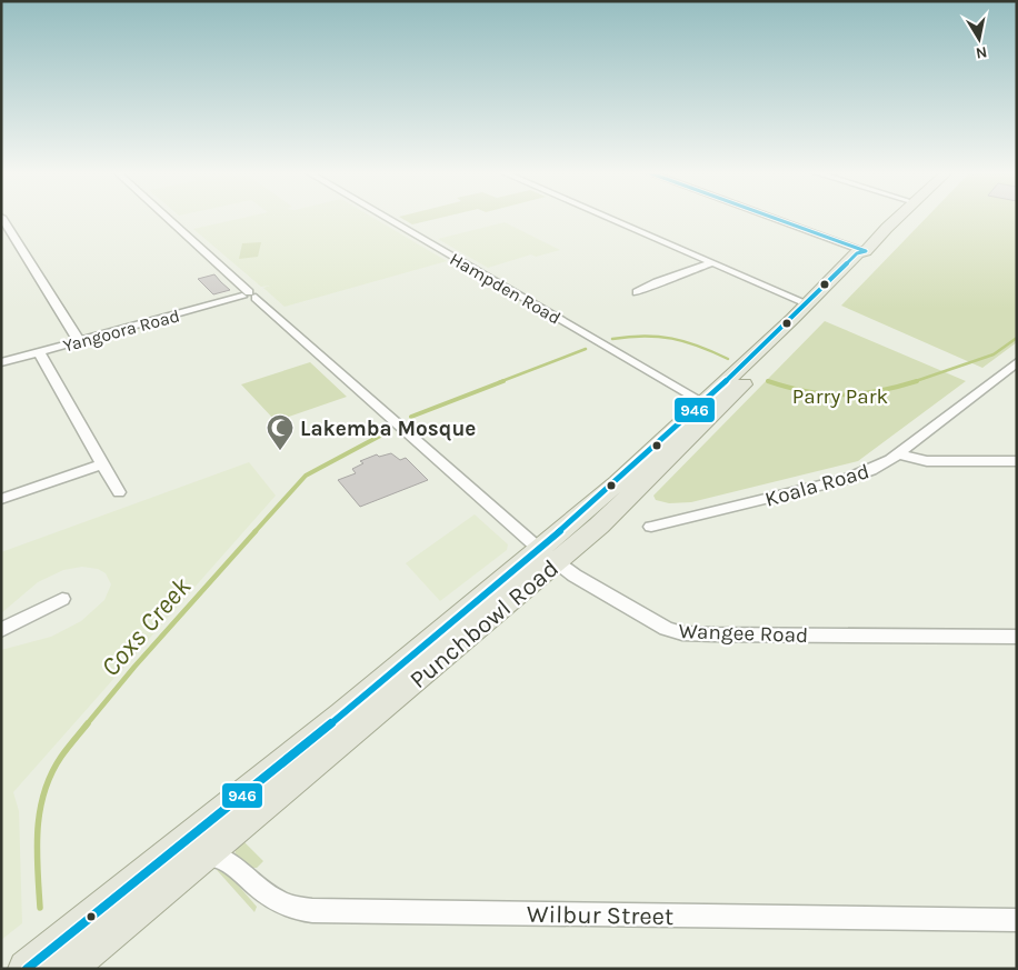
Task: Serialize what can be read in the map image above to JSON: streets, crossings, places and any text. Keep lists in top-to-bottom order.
{
  "streets": {
    "main road": ["Punchbowl Road"],
    "street": [
      "Hampden Road",
      "Yangoora Road",
      "Koala Road",
      "Wangee Road",
      "Wilbur Street"
    ]
  },
  "crossings": [
    ["Hampden Road", "Punchbowl Road"],
    ["Yangoora Road", "Wangee Road"],
    ["Punchbowl Road", "Wangee Road"],
    ["Punchbowl Road", "Wilbur Street"]
  ],
  "water": ["Coxs Creek"],
  "parks": ["Parry Park"],
  "places": {
    "mosque": ["Lakemba Mosque"]
  },
  "lines": ["transit line 946"],
  "north": "bottom"
}
